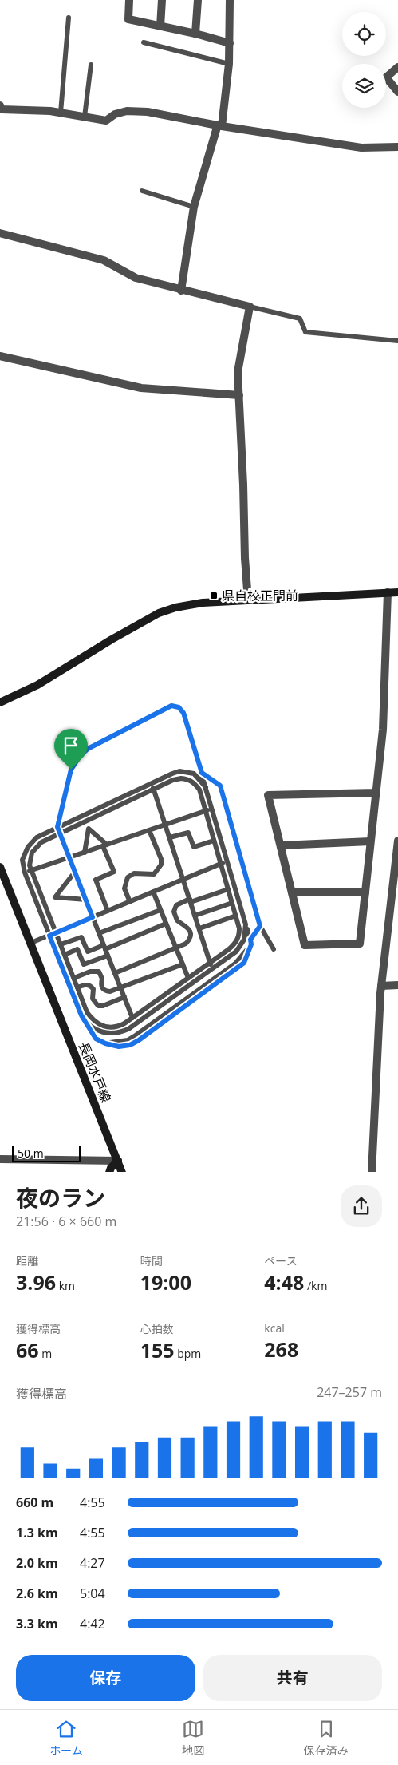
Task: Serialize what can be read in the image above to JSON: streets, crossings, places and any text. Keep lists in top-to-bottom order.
{
  "streets": {
    "street": ["長岡水戸線"]
  },
  "places": {
    "transit": ["県自校正門前"]
  },
  "scale_bar": "50 m",
  "page": {
    "scale": "50 m",
    "heading": ["夜のラン", "21:56 · 6 × 660 m"],
    "stats": [
      ["距離", "3.96 km"],
      ["時間", "19:00"],
      ["ペース", "4:48 /km"],
      ["獲得標高", "66 m"],
      ["心拍数", "155 bpm"],
      ["kcal", "268"]
    ],
    "chart": ["獲得標高", "247–257 m"],
    "list": [
      {
        "name": "660 m",
        "note": "4:55"
      },
      {
        "name": "1.3 km",
        "note": "4:55"
      },
      {
        "name": "2.0 km",
        "note": "4:27"
      },
      {
        "name": "2.6 km",
        "note": "5:04"
      },
      {
        "name": "3.3 km",
        "note": "4:42"
      }
    ],
    "buttons": ["保存", "共有"],
    "tabs": ["ホーム", "地図", "保存済み"]
  }
}
